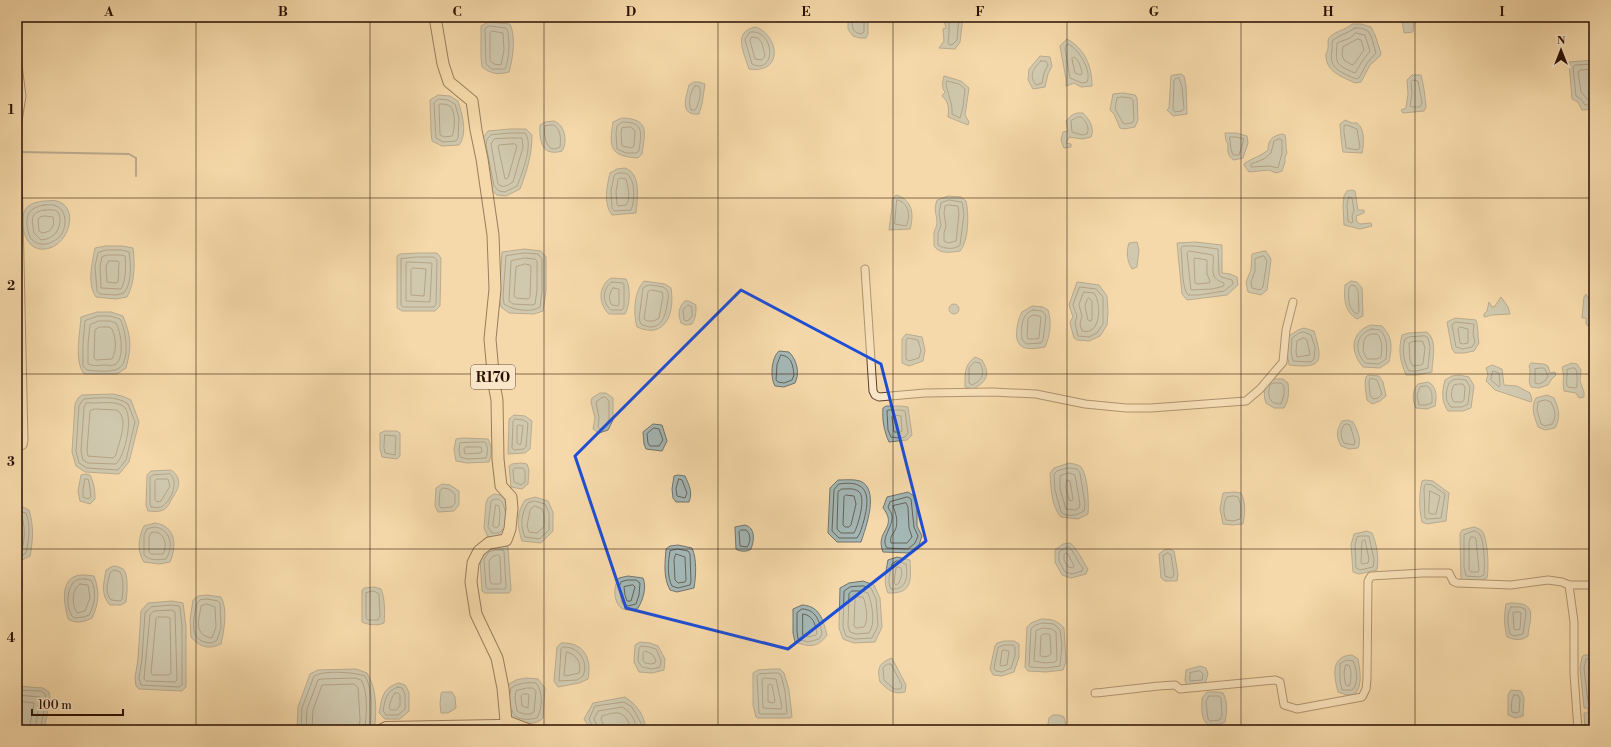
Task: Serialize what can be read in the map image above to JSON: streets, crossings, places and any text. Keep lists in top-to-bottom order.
{
  "streets": {
    "main road": ["R170"]
  },
  "scale_bar": "100 m",
  "north": "top",
  "grid": {
    "columns": [
      "A",
      "B",
      "C",
      "D",
      "E",
      "F",
      "G",
      "H",
      "I"
    ],
    "rows": [
      "1",
      "2",
      "3",
      "4"
    ]
  }
}
